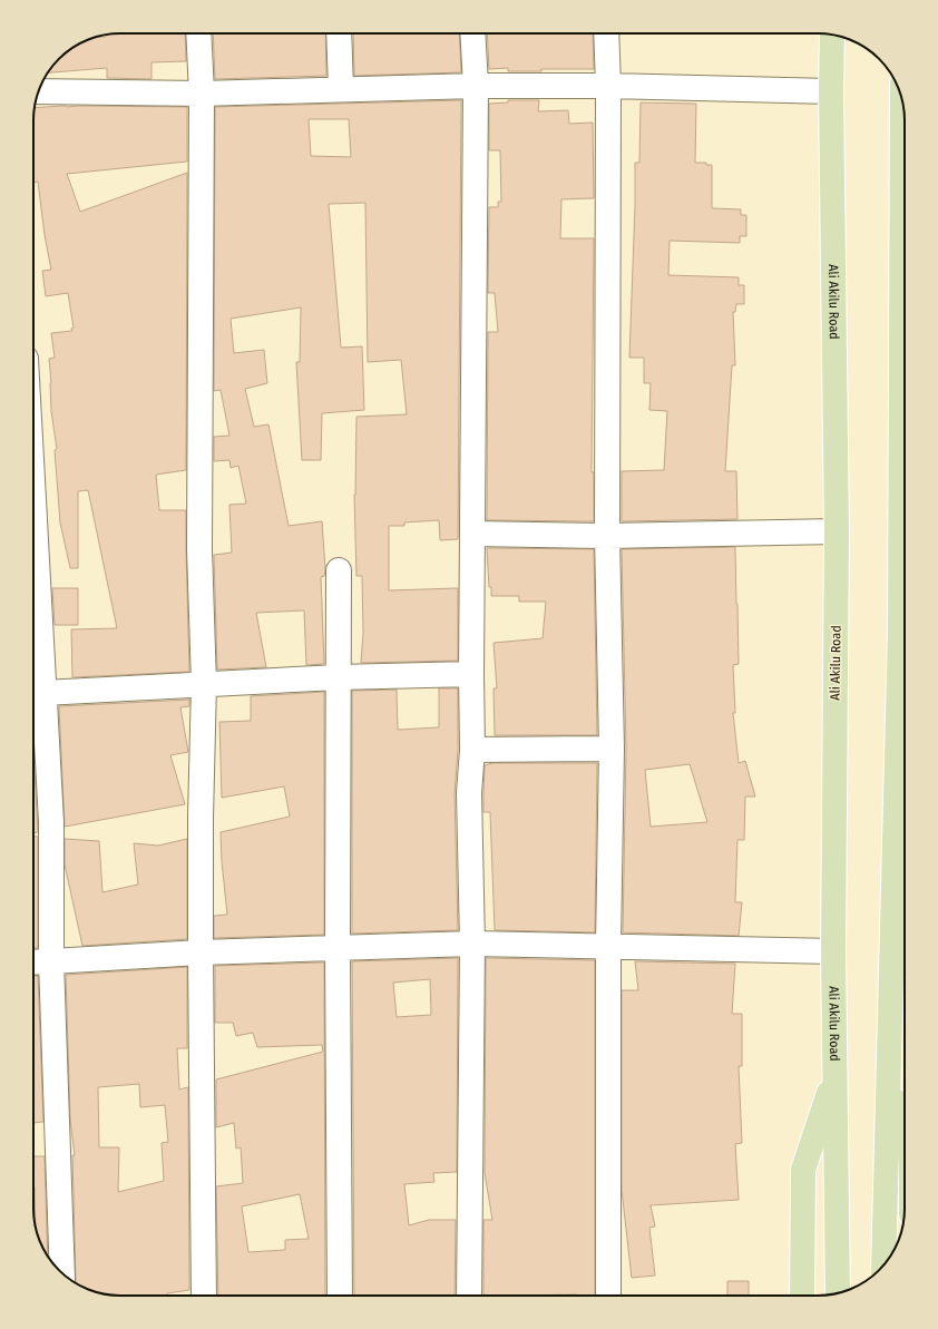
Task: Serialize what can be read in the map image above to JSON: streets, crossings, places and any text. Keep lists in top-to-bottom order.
{
  "streets": {
    "main road": ["Ali Akilu Road"]
  }
}
